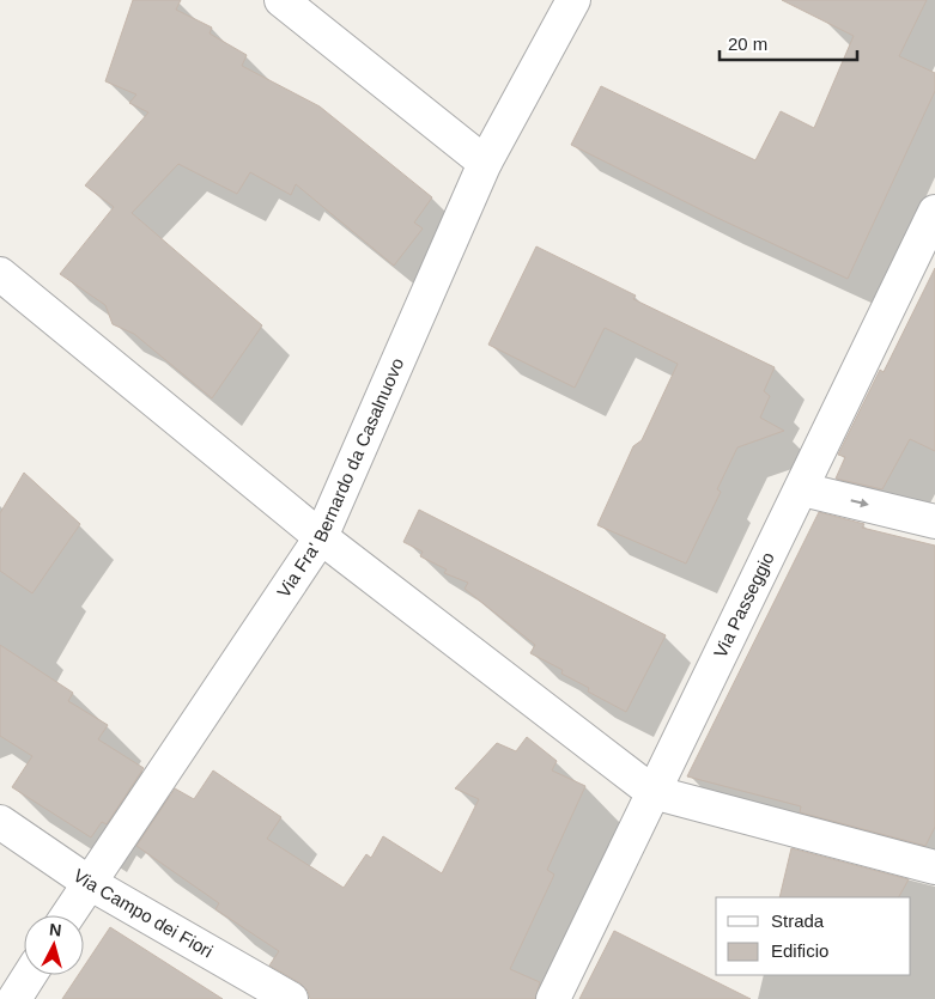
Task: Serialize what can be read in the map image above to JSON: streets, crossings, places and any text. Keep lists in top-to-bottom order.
{
  "streets": {
    "street": ["Via Fra' Bernardo da Casalnuovo", "Via Passeggio", "Via Campo dei Fiori"]
  },
  "crossings": [
    ["Via Fra' Bernardo da Casalnuovo", "Via Campo dei Fiori"]
  ],
  "legend": ["Strada", "Edificio"],
  "scale_bar": "20 m",
  "north": "top"
}
